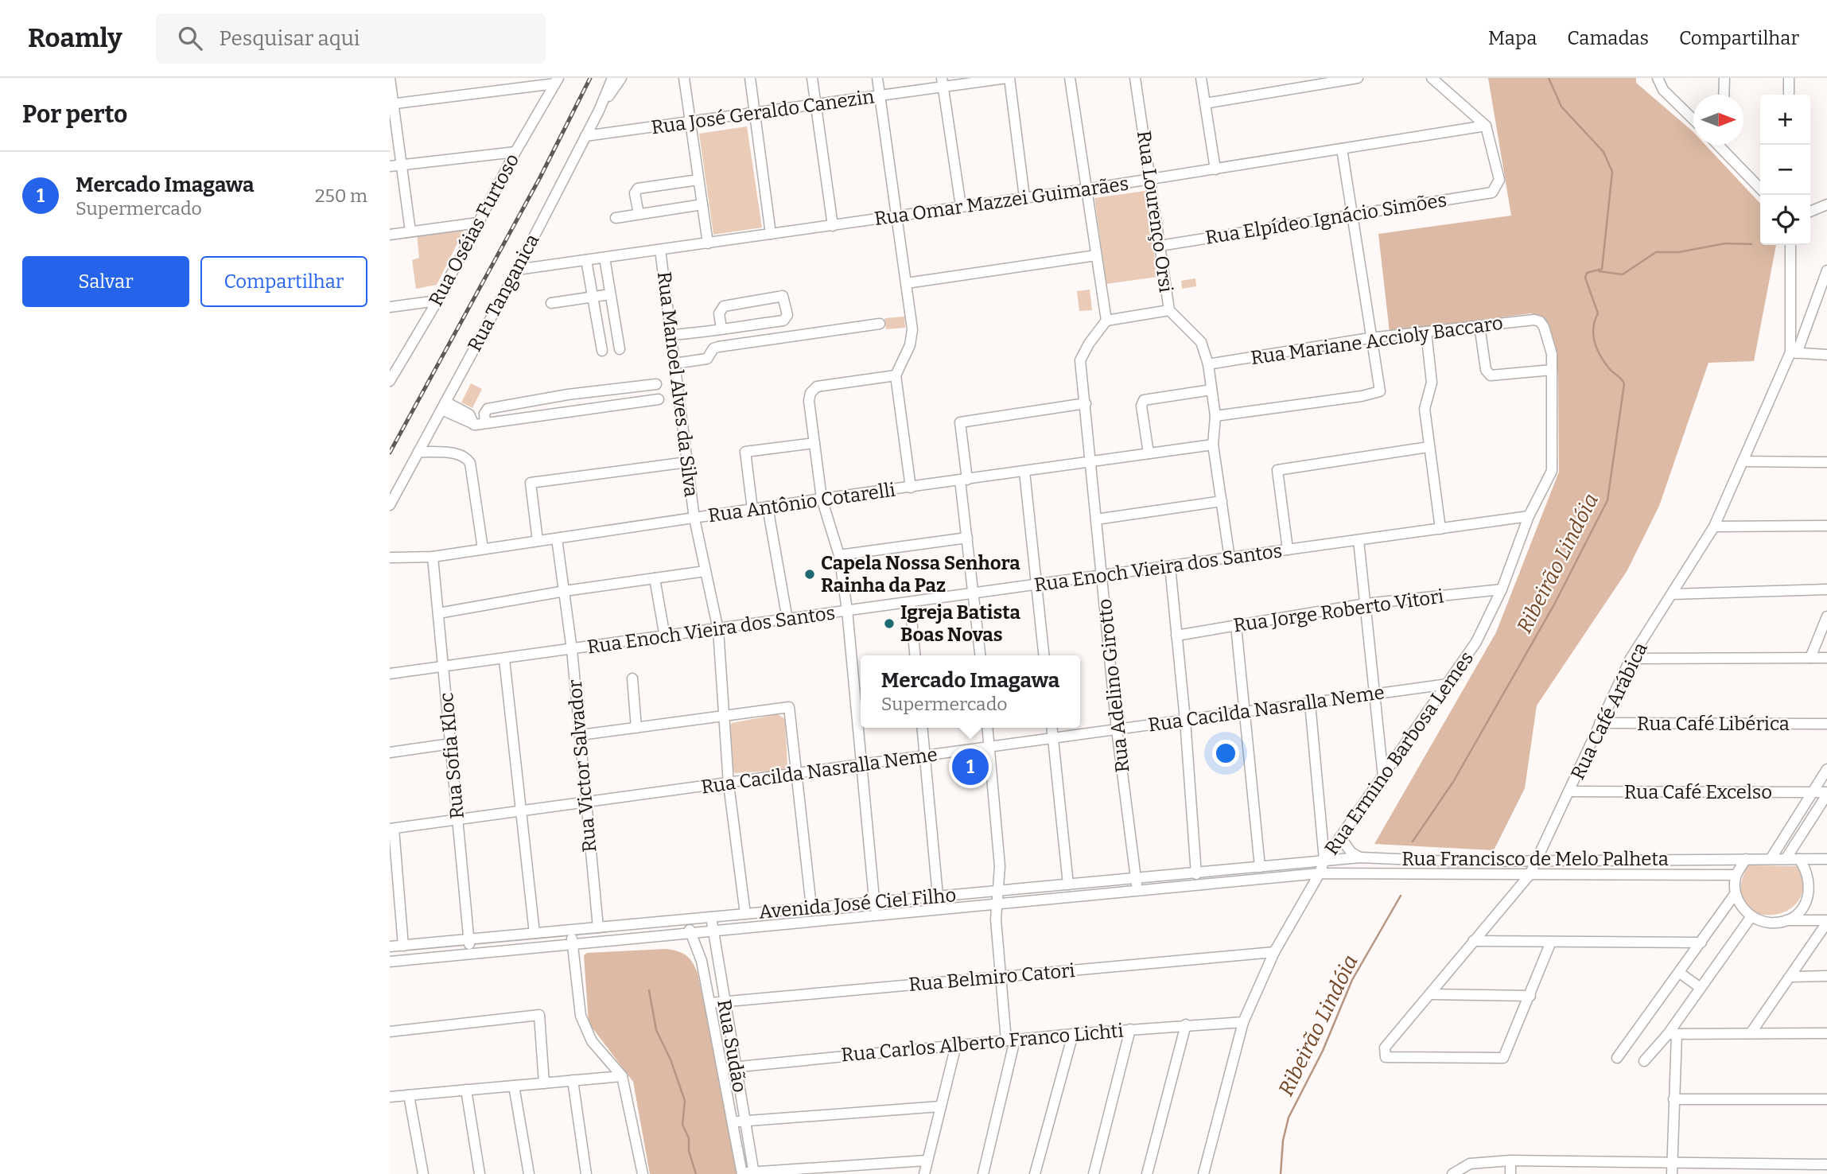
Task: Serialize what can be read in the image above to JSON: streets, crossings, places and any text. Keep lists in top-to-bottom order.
{
  "streets": {
    "street": [
      "Rua José Geraldo Canezin",
      "Rua Omar Mazzei Guimarães",
      "Rua Lourenço Orsi",
      "Rua Elpídeo Ignácio Simões",
      "Rua Oséias Furtoso",
      "Rua Tanganica",
      "Rua Mariane Accioly Baccaro",
      "Rua Manoel Alves da Silva",
      "Rua Antônio Cotarelli",
      "Rua Enoch Vieira dos Santos",
      "Rua Jorge Roberto Vitori",
      "Rua Adelino Girotto",
      "Rua Cacilda Nasralla Neme",
      "Rua Café Arábica",
      "Rua Café Libérica",
      "Rua Ermino Barbosa Lemes",
      "Rua Sofia Kloc",
      "Rua Victor Salvador",
      "Rua Café Excelso",
      "Rua Francisco de Melo Palheta",
      "Avenida José Ciel Filho",
      "Rua Belmiro Catori",
      "Rua Carlos Alberto Franco Lichti",
      "Rua Sudão"
    ]
  },
  "crossings": [
    ["Rua José Geraldo Canezin", "Rua Tanganica"],
    ["Rua Omar Mazzei Guimarães", "Rua Lourenço Orsi"],
    ["Rua Omar Mazzei Guimarães", "Rua Elpídeo Ignácio Simões"],
    ["Rua Omar Mazzei Guimarães", "Rua Tanganica"],
    ["Rua Omar Mazzei Guimarães", "Rua Manoel Alves da Silva"],
    ["Rua Lourenço Orsi", "Rua Elpídeo Ignácio Simões"],
    ["Rua Lourenço Orsi", "Rua Mariane Accioly Baccaro"],
    ["Rua Lourenço Orsi", "Rua Antônio Cotarelli"],
    ["Rua Lourenço Orsi", "Rua Enoch Vieira dos Santos"],
    ["Rua Mariane Accioly Baccaro", "Rua Ermino Barbosa Lemes"],
    ["Rua Manoel Alves da Silva", "Rua Antônio Cotarelli"],
    ["Rua Manoel Alves da Silva", "Rua Enoch Vieira dos Santos"],
    ["Rua Manoel Alves da Silva", "Rua Cacilda Nasralla Neme"],
    ["Rua Manoel Alves da Silva", "Avenida José Ciel Filho"],
    ["Rua Antônio Cotarelli", "Rua Adelino Girotto"],
    ["Rua Antônio Cotarelli", "Rua Sofia Kloc"],
    ["Rua Antônio Cotarelli", "Rua Victor Salvador"],
    ["Rua Enoch Vieira dos Santos", "Rua Adelino Girotto"],
    ["Rua Enoch Vieira dos Santos", "Rua Ermino Barbosa Lemes"],
    ["Rua Enoch Vieira dos Santos", "Rua Sofia Kloc"],
    ["Rua Enoch Vieira dos Santos", "Rua Victor Salvador"],
    ["Rua Jorge Roberto Vitori", "Rua Ermino Barbosa Lemes"],
    ["Rua Adelino Girotto", "Rua Cacilda Nasralla Neme"],
    ["Rua Adelino Girotto", "Avenida José Ciel Filho"],
    ["Rua Cacilda Nasralla Neme", "Rua Ermino Barbosa Lemes"],
    ["Rua Cacilda Nasralla Neme", "Rua Sofia Kloc"],
    ["Rua Cacilda Nasralla Neme", "Rua Victor Salvador"],
    ["Rua Café Arábica", "Rua Café Libérica"],
    ["Rua Café Arábica", "Rua Café Excelso"],
    ["Rua Café Arábica", "Rua Francisco de Melo Palheta"],
    ["Rua Ermino Barbosa Lemes", "Rua Francisco de Melo Palheta"],
    ["Rua Ermino Barbosa Lemes", "Avenida José Ciel Filho"],
    ["Rua Ermino Barbosa Lemes", "Rua Belmiro Catori"],
    ["Rua Ermino Barbosa Lemes", "Rua Carlos Alberto Franco Lichti"],
    ["Rua Sofia Kloc", "Avenida José Ciel Filho"],
    ["Rua Victor Salvador", "Avenida José Ciel Filho"],
    ["Rua Francisco de Melo Palheta", "Avenida José Ciel Filho"],
    ["Avenida José Ciel Filho", "Rua Sudão"],
    ["Rua Belmiro Catori", "Rua Sudão"],
    ["Rua Carlos Alberto Franco Lichti", "Rua Sudão"]
  ],
  "water": ["Ribeirão Lindóia"],
  "places": ["Capela Nossa Senhora Rainha da Paz", "Igreja Batista Boas Novas"],
  "north": "right",
  "page": {
    "header": "Roamly",
    "search": "Pesquisar aqui",
    "nav": ["Mapa", "Camadas", "Compartilhar"],
    "heading": "Por perto",
    "map_buttons": ["+", "−"],
    "list": [
      {
        "mark": "1",
        "name": "Mercado Imagawa",
        "note": "Supermercado",
        "value": "250 m"
      }
    ],
    "buttons": ["Salvar", "Compartilhar"],
    "popup": ["Mercado Imagawa", "Supermercado"],
    "pins": "1"
  }
}
